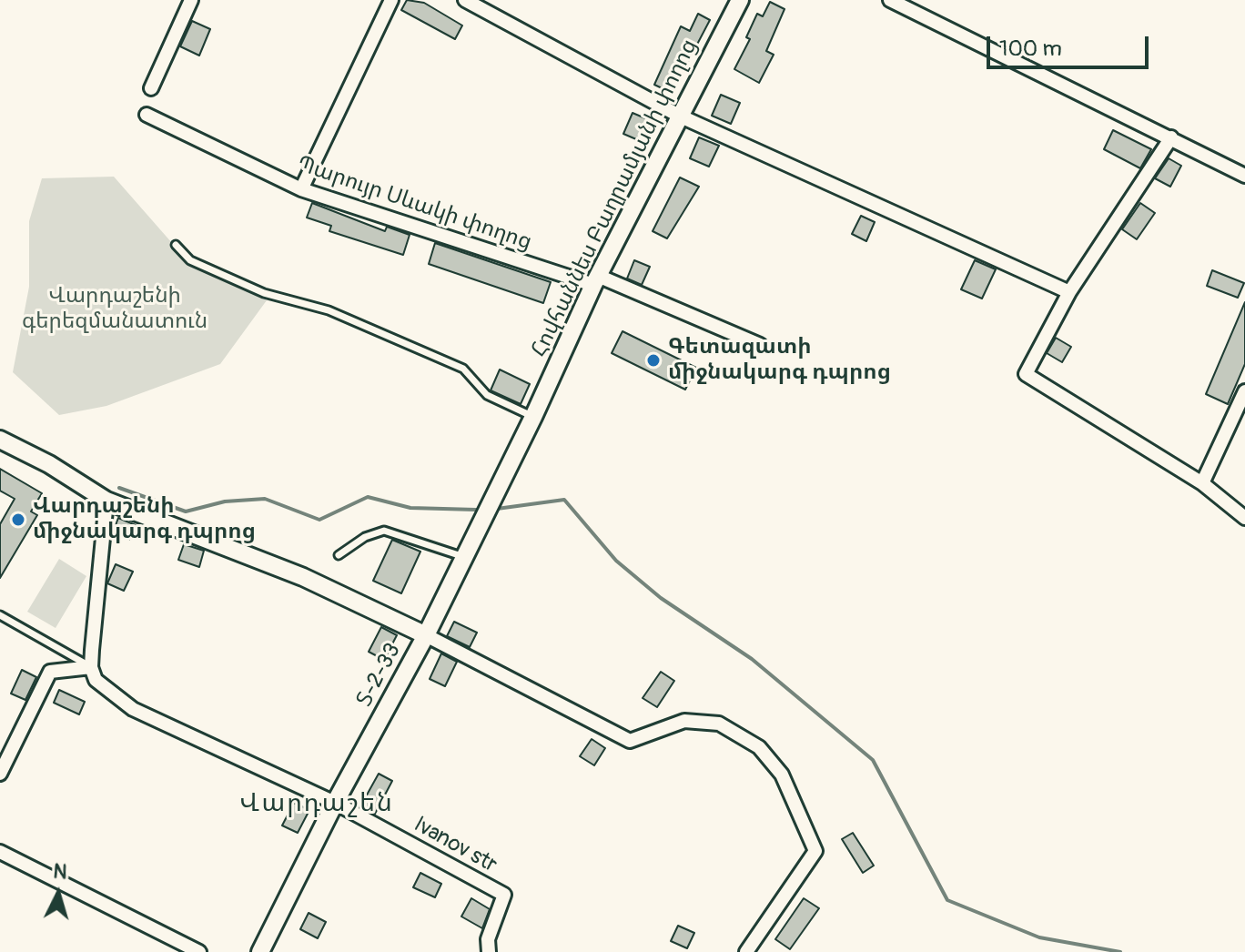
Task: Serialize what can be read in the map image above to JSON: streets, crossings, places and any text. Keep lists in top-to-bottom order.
{
  "streets": {
    "street": [
      "Հովհաննես Բաղրամյանի փողոց",
      "Պարույր Սևակի փողոց",
      "Տ-2-33",
      "Ivanov str"
    ]
  },
  "crossings": [
    ["Հովհաննես Բաղրամյանի փողոց", "Պարույր Սևակի փողոց"],
    ["Հովհաննես Բաղրամյանի փողոց", "Տ-2-33"],
    ["Տ-2-33", "Ivanov str"]
  ],
  "districts": ["Վարդաշեն"],
  "parks": ["Վարդաշենի գերեզմանատուն"],
  "places": ["Գետազատի միջնակարգ դպրոց", "Վարդաշենի միջնակարգ դպրոց"],
  "scale_bar": "100 m",
  "north": "top"
}
